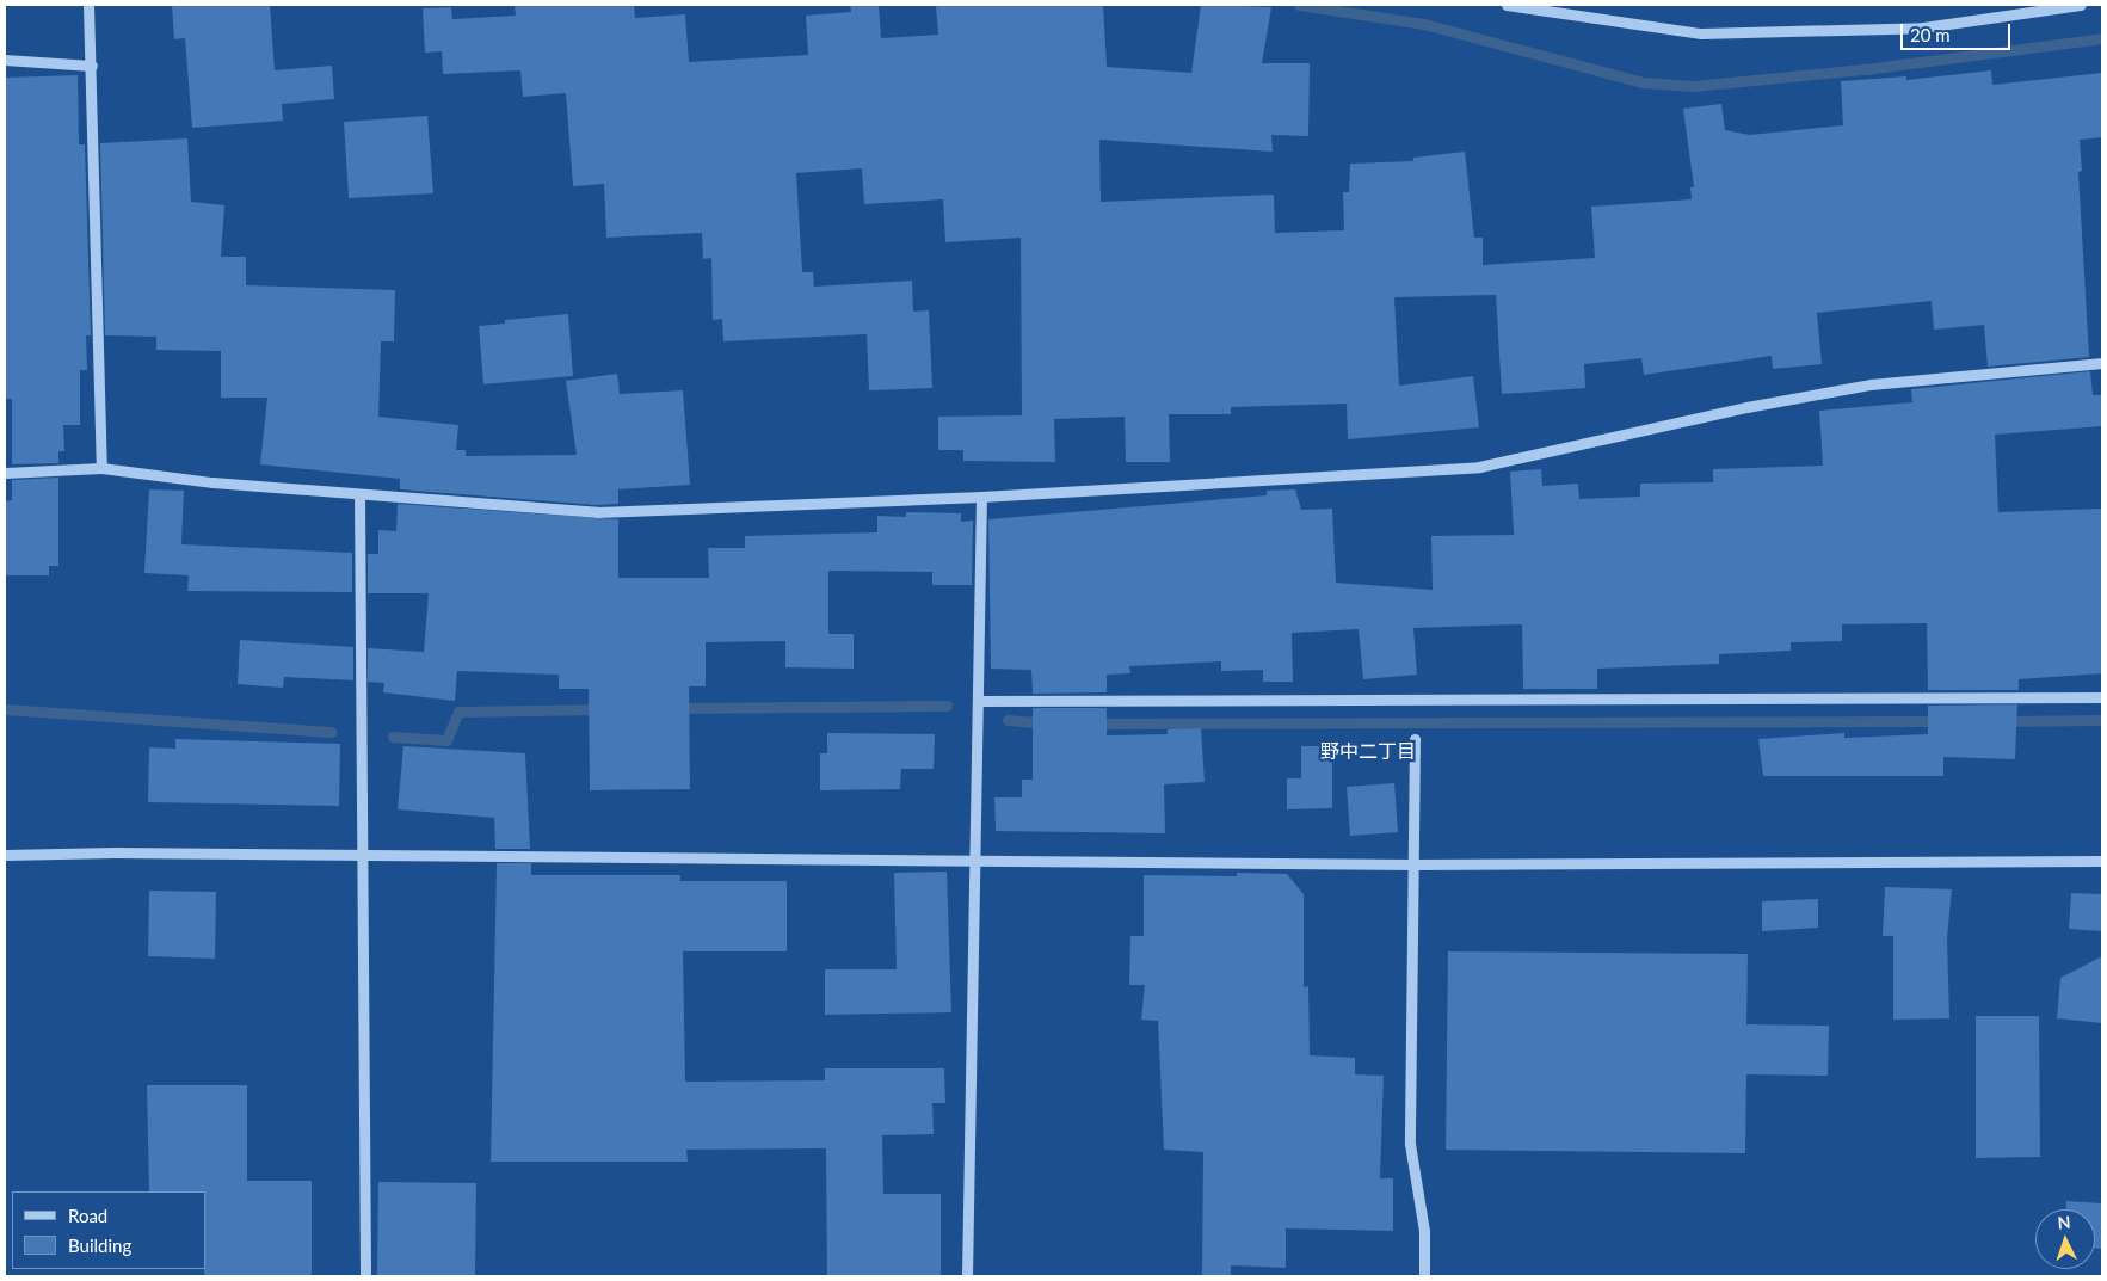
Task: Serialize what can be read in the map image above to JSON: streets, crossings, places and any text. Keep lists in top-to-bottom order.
{
  "districts": ["野中二丁目"],
  "legend": ["Road", "Building"],
  "scale_bar": "20 m",
  "north": "top"
}
